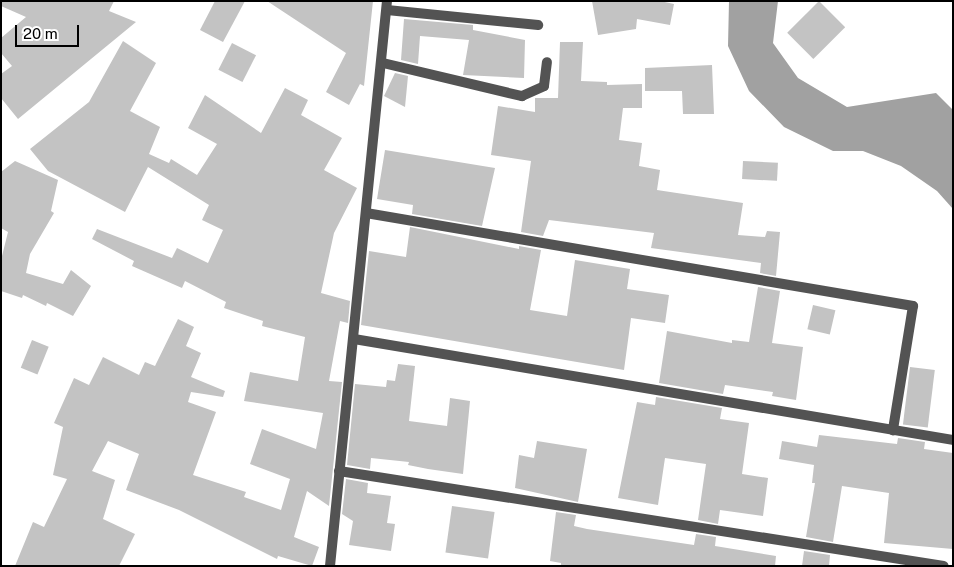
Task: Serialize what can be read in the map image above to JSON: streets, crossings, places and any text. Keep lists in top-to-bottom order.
{
  "scale_bar": "20 m"
}
